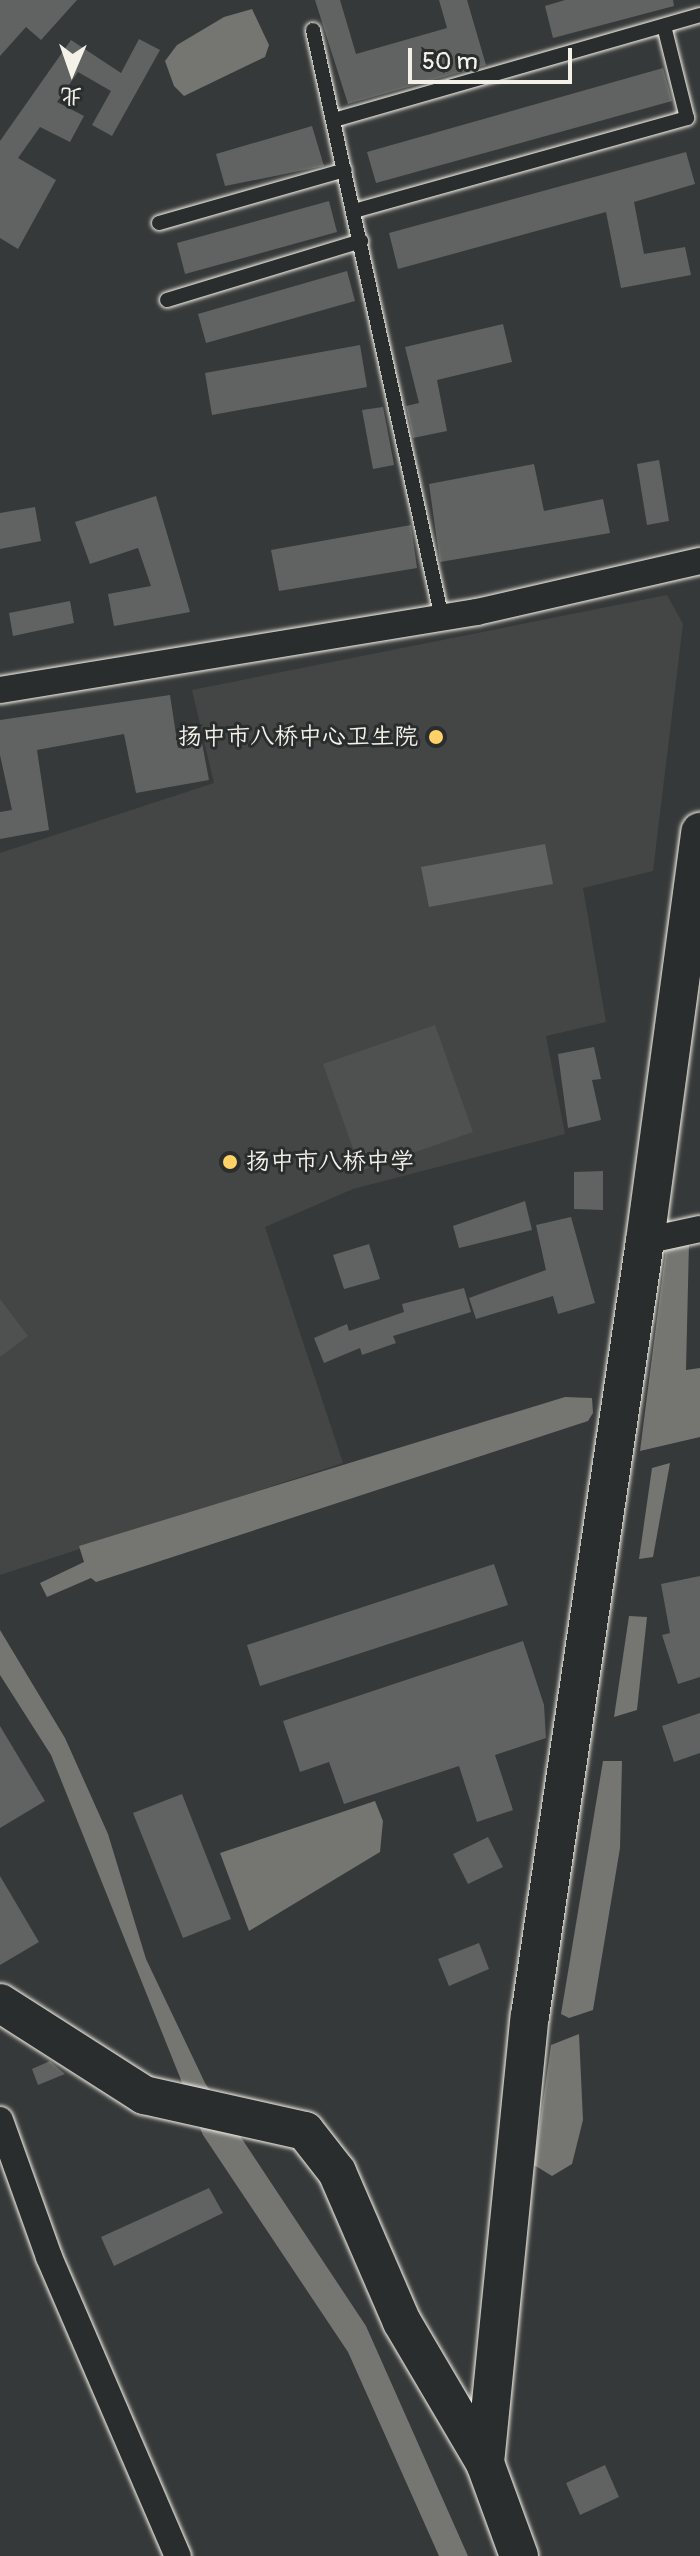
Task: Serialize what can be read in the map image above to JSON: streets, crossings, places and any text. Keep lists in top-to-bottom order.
{
  "places": ["扬中市八桥中心卫生院", "扬中市八桥中学"],
  "scale_bar": "50 m",
  "north": "bottom"
}
